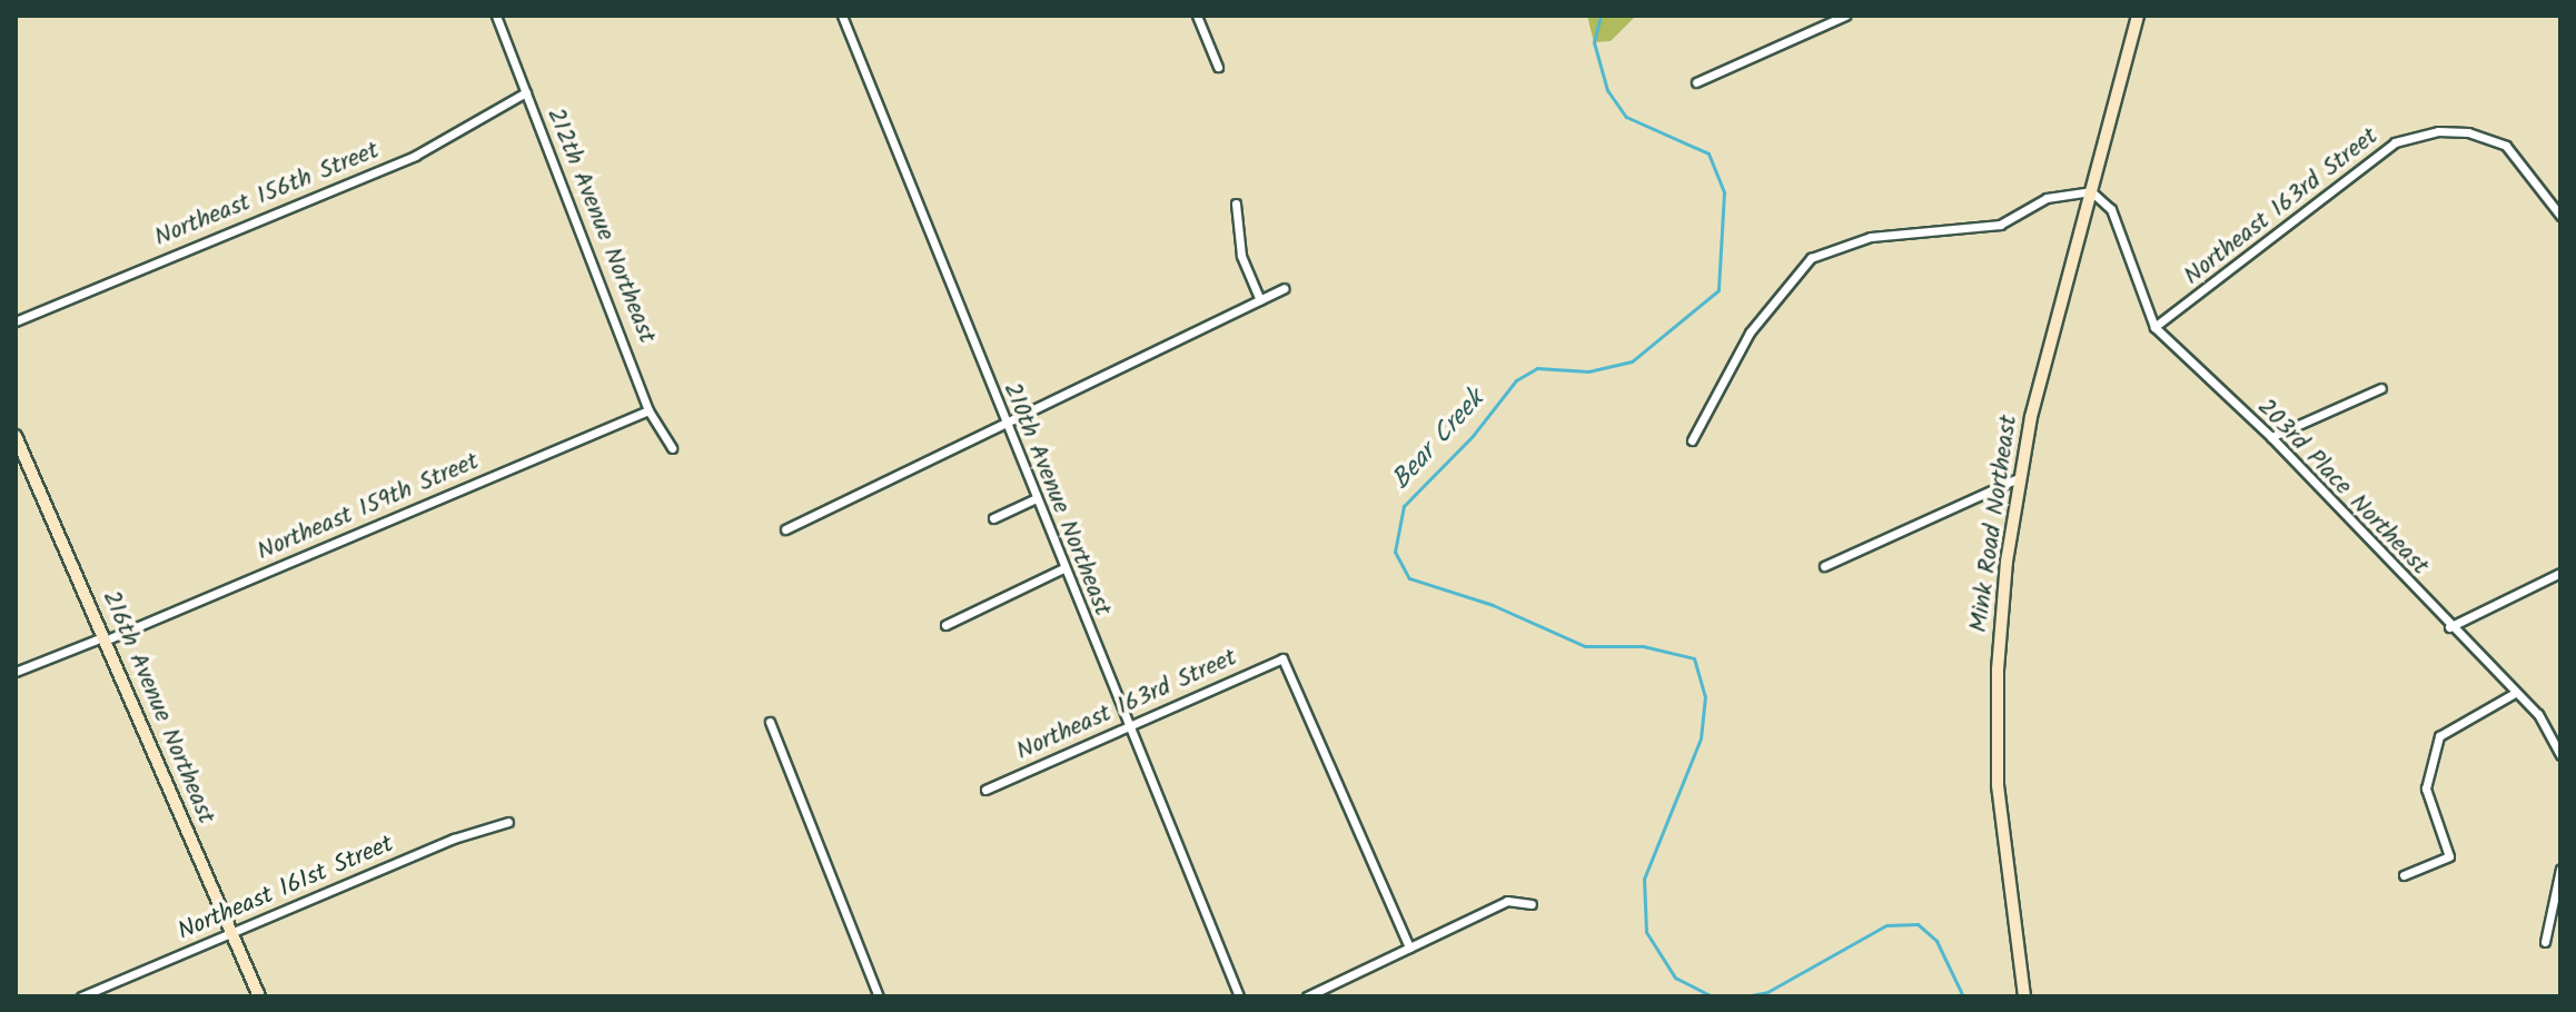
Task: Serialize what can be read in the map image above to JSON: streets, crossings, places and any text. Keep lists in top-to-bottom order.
{
  "streets": {
    "street": [
      "Northeast 156th Street",
      "Northeast 163rd Street",
      "212th Avenue Northeast",
      "203rd Place Northeast",
      "210th Avenue Northeast",
      "Northeast 159th Street",
      "Mink Road Northeast",
      "216th Avenue Northeast",
      "Northeast 161st Street"
    ]
  },
  "crossings": [
    ["Northeast 156th Street", "212th Avenue Northeast"],
    ["Northeast 163rd Street", "203rd Place Northeast"],
    ["Northeast 163rd Street", "210th Avenue Northeast"],
    ["212th Avenue Northeast", "Northeast 159th Street"],
    ["203rd Place Northeast", "Mink Road Northeast"],
    ["Northeast 159th Street", "216th Avenue Northeast"],
    ["216th Avenue Northeast", "Northeast 161st Street"]
  ],
  "water": ["Bear Creek"]
}
